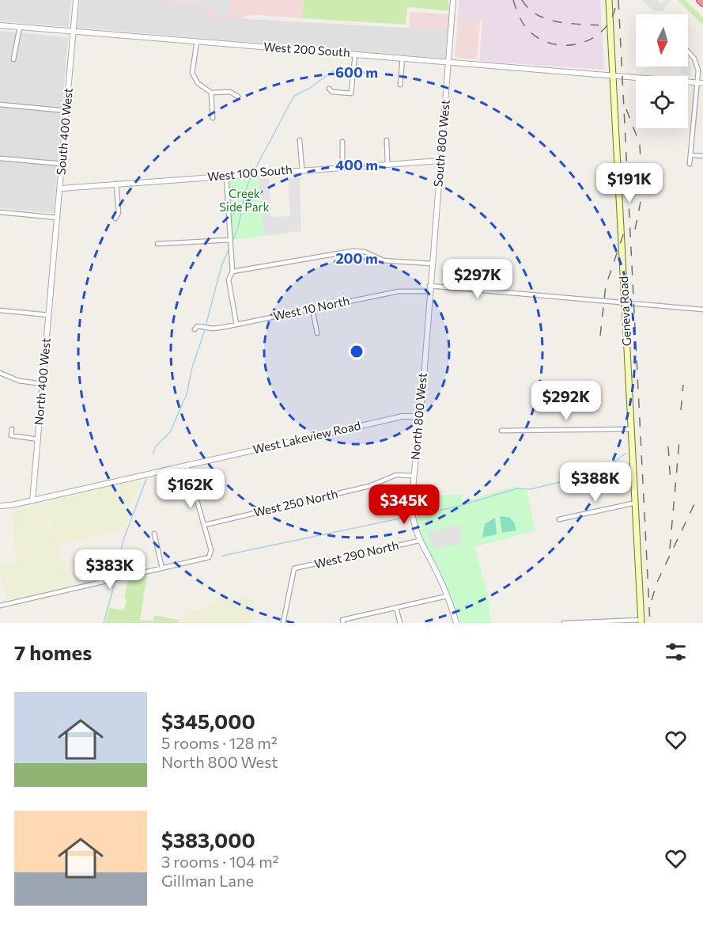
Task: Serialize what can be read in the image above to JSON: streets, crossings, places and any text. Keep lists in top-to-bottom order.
{
  "streets": {
    "main road": ["Geneva Road"],
    "street": [
      "West 200 South",
      "South 400 West",
      "South 800 West",
      "West 100 South",
      "West 10 North",
      "North 400 West",
      "North 800 West",
      "West Lakeview Road",
      "West 250 North",
      "West 290 North"
    ]
  },
  "crossings": [
    ["West 200 South", "South 400 West"],
    ["West 200 South", "South 800 West"],
    ["West 200 South", "Geneva Road"],
    ["South 400 West", "West 100 South"],
    ["South 400 West", "North 400 West"],
    ["South 800 West", "West 100 South"],
    ["South 800 West", "West 10 North"],
    ["South 800 West", "North 800 West"],
    ["West 10 North", "Geneva Road"],
    ["West 10 North", "North 800 West"],
    ["North 400 West", "West Lakeview Road"],
    ["North 800 West", "West Lakeview Road"],
    ["North 800 West", "West 250 North"],
    ["North 800 West", "West 290 North"]
  ],
  "parks": ["Creek Side Park"],
  "north": "bottom",
  "page": {
    "price": [
      "$191K",
      "$297K",
      "$292K",
      "$388K",
      "$162K",
      "$345K",
      "$383K"
    ],
    "heading": "7 homes",
    "list": [
      {
        "name": "$345,000",
        "note": "5 rooms · 128 m² · North 800 West"
      },
      {
        "name": "$383,000",
        "note": "3 rooms · 104 m² · Gillman Lane"
      }
    ]
  },
  "rings": ["600 m", "400 m", "200 m"]
}
